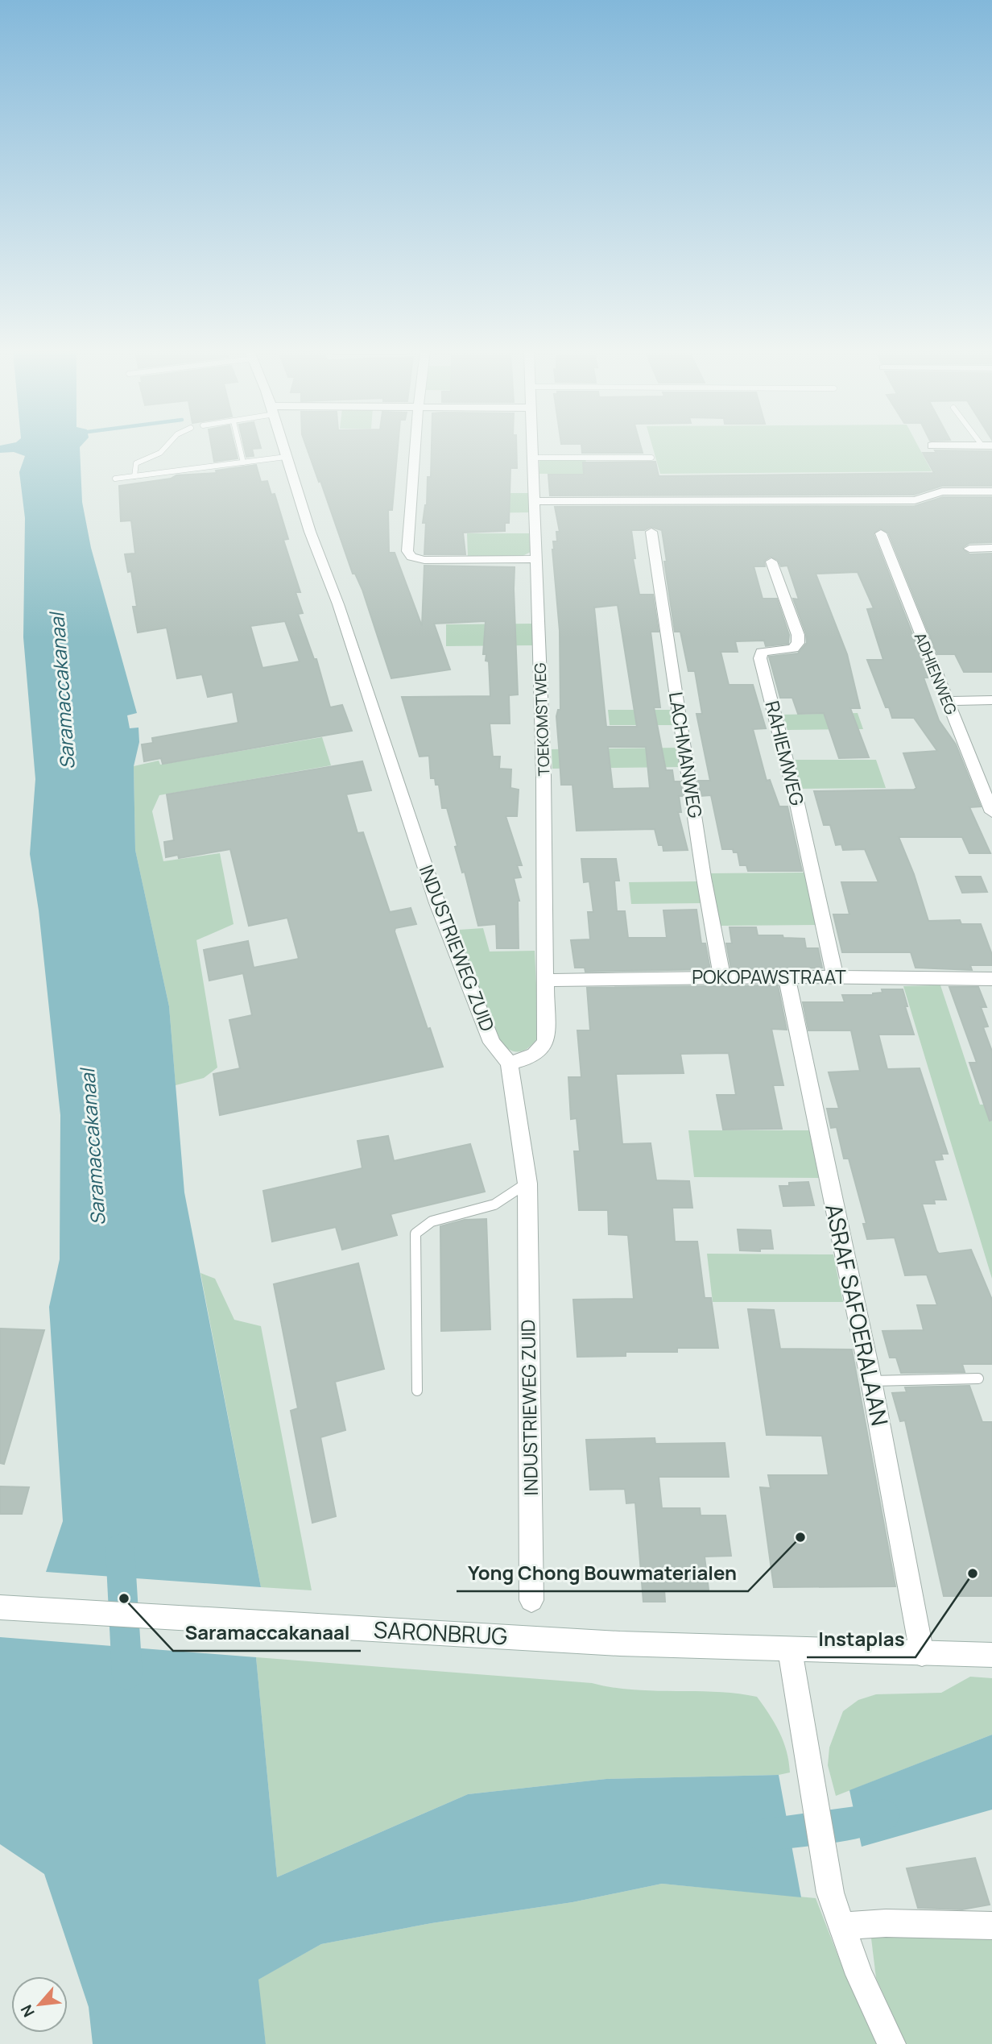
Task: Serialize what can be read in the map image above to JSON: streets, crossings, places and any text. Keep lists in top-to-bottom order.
{
  "streets": {
    "street": [
      "ADHIENWEG",
      "TOEKOMSTWEG",
      "RAHIEMWEG",
      "LACHMANWEG",
      "INDUSTRIEWEG ZUID",
      "POKOPAWSTRAAT",
      "ASRAF SAFOERALAAN",
      "SARONBRUG"
    ]
  },
  "crossings": [
    ["TOEKOMSTWEG", "INDUSTRIEWEG ZUID"],
    ["TOEKOMSTWEG", "POKOPAWSTRAAT"],
    ["RAHIEMWEG", "POKOPAWSTRAAT"],
    ["LACHMANWEG", "POKOPAWSTRAAT"],
    ["POKOPAWSTRAAT", "ASRAF SAFOERALAAN"],
    ["ASRAF SAFOERALAAN", "SARONBRUG"]
  ],
  "water": ["Saramaccakanaal"],
  "places": ["Yong Chong Bouwmaterialen", "Instaplas", "Saramaccakanaal"],
  "north": "bottom left"
}
